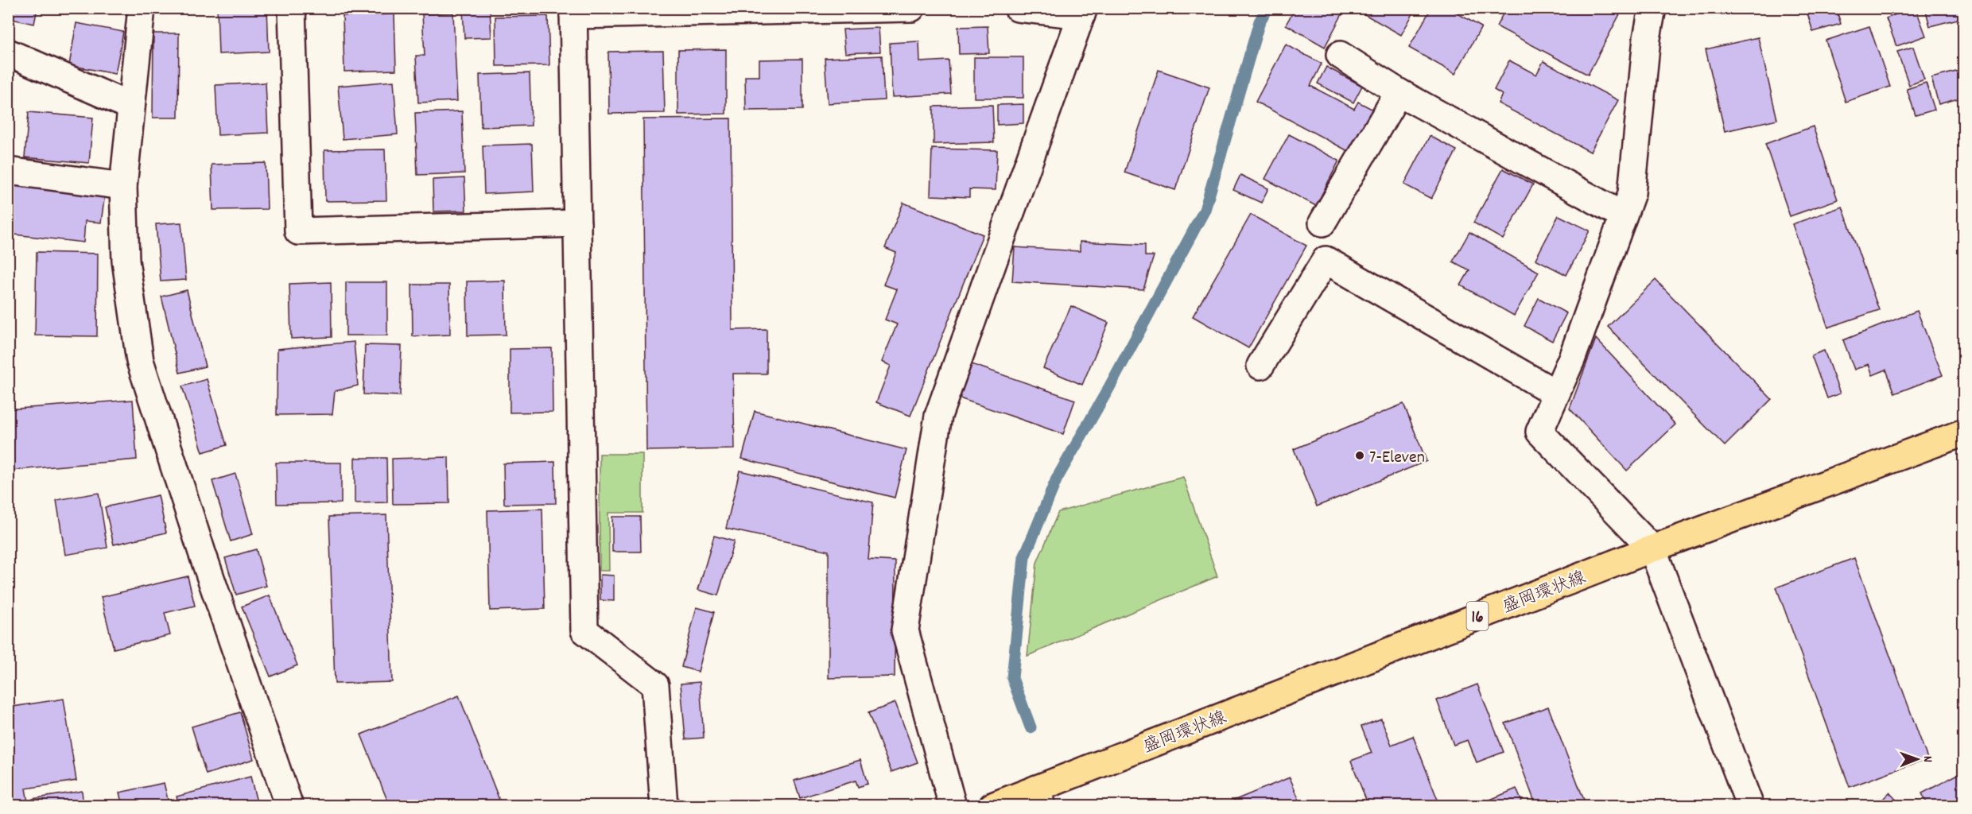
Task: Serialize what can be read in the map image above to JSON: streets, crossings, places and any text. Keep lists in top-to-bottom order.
{
  "streets": {
    "main road": ["盛岡環状線", "16"]
  },
  "places": ["7-Eleven"],
  "north": "right"
}
